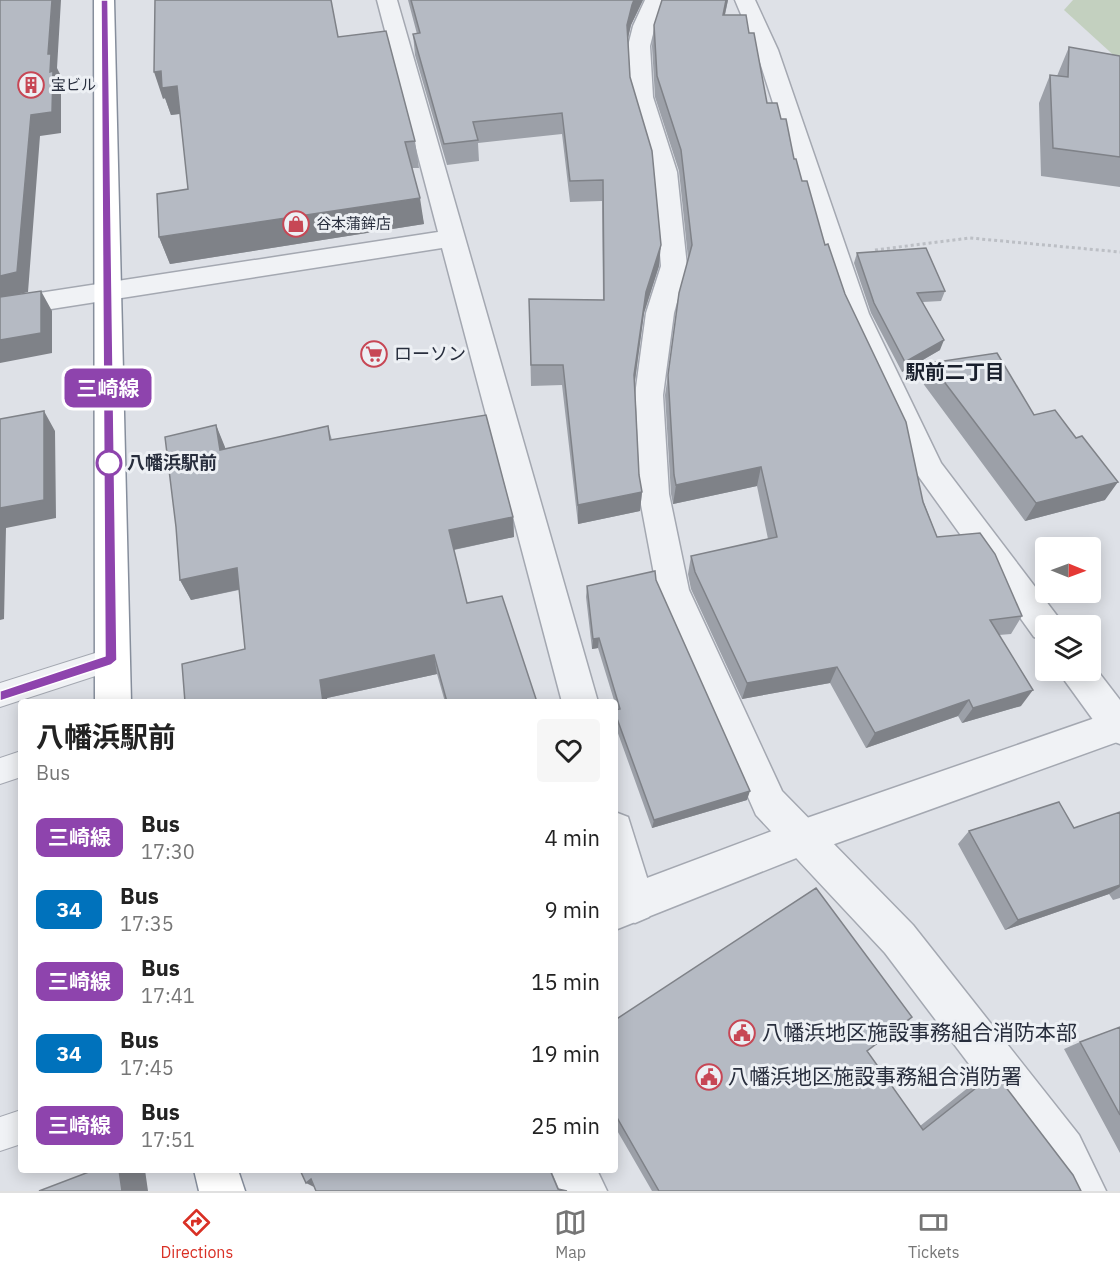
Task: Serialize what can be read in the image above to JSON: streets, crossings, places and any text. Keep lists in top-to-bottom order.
{
  "districts": ["駅前二丁目"],
  "places": {
    "building": ["宝ビル"],
    "shop": ["谷本蒲鉾店"],
    "supermarket": ["ローソン"],
    "other": ["八幡浜駅前"],
    "public building": ["八幡浜地区施設事務組合消防本部", "八幡浜地区施設事務組合消防署"]
  },
  "lines": ["bus line 三崎線"],
  "north": "right",
  "page": {
    "on_map": "三崎線",
    "heading": ["八幡浜駅前", "Bus"],
    "list": [
      {
        "mark": "三崎線",
        "name": "Bus",
        "note": "17:30",
        "value": "4 min"
      },
      {
        "mark": "34",
        "name": "Bus",
        "note": "17:35",
        "value": "9 min"
      },
      {
        "mark": "三崎線",
        "name": "Bus",
        "note": "17:41",
        "value": "15 min"
      },
      {
        "mark": "34",
        "name": "Bus",
        "note": "17:45",
        "value": "19 min"
      },
      {
        "mark": "三崎線",
        "name": "Bus",
        "note": "17:51",
        "value": "25 min"
      }
    ],
    "tabs": ["Directions", "Map", "Tickets"]
  }
}
